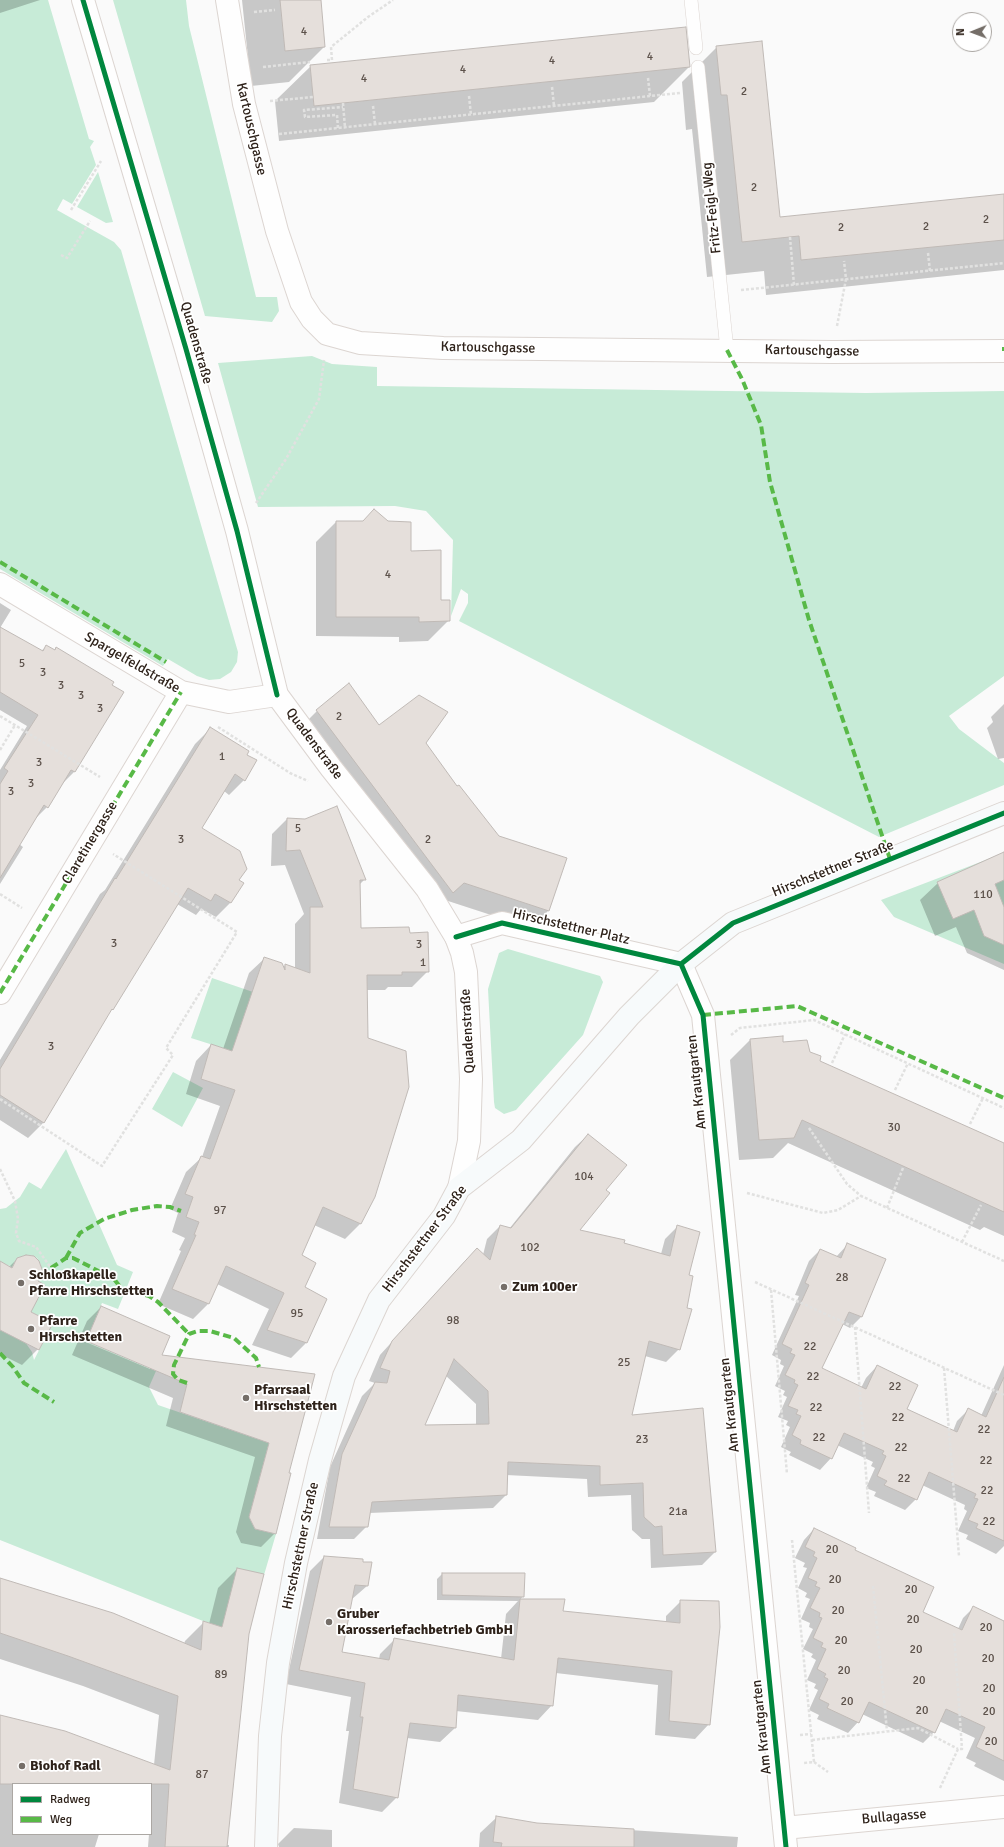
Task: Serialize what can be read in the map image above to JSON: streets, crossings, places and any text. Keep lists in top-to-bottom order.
{
  "streets": {
    "main road": ["Hirschstettner Straße"],
    "street": [
      "Kartouschgasse",
      "Quadenstraße",
      "Spargelfeldstraße",
      "Claretinergasse",
      "Hirschstettner Platz",
      "Am Krautgarten",
      "Bullagasse"
    ],
    "lane": ["Fritz-Feigl-Weg"]
  },
  "crossings": [
    ["Kartouschgasse", "Fritz-Feigl-Weg"],
    ["Quadenstraße", "Spargelfeldstraße"],
    ["Quadenstraße", "Hirschstettner Straße"],
    ["Quadenstraße", "Hirschstettner Platz"],
    ["Spargelfeldstraße", "Claretinergasse"],
    ["Hirschstettner Straße", "Hirschstettner Platz"],
    ["Hirschstettner Straße", "Am Krautgarten"],
    ["Hirschstettner Platz", "Am Krautgarten"],
    ["Am Krautgarten", "Bullagasse"]
  ],
  "places": [
    "Schloßkapelle Pfarre Hirschstetten",
    "Zum 100er",
    "Pfarre Hirschstetten",
    "Pfarrsaal Hirschstetten",
    "Gruber Karosseriefachbetrieb GmbH",
    "Biohof Radl"
  ],
  "house_numbers": [
    "4",
    "4",
    "4",
    "4",
    "4",
    "2",
    "2",
    "2",
    "2",
    "2",
    "4",
    "5",
    "3",
    "3",
    "3",
    "3",
    "2",
    "1",
    "3",
    "3",
    "3",
    "5",
    "3",
    "2",
    "110",
    "3",
    "3",
    "1",
    "3",
    "30",
    "104",
    "97",
    "102",
    "28",
    "95",
    "98",
    "22",
    "25",
    "22",
    "22",
    "22",
    "22",
    "22",
    "22",
    "23",
    "22",
    "22",
    "22",
    "22",
    "21a",
    "22",
    "20",
    "20",
    "20",
    "20",
    "20",
    "20",
    "20",
    "20",
    "20",
    "20",
    "89",
    "20",
    "20",
    "20",
    "20",
    "20",
    "20",
    "87"
  ],
  "legend": ["Radweg", "Weg"],
  "north": "left"
}
